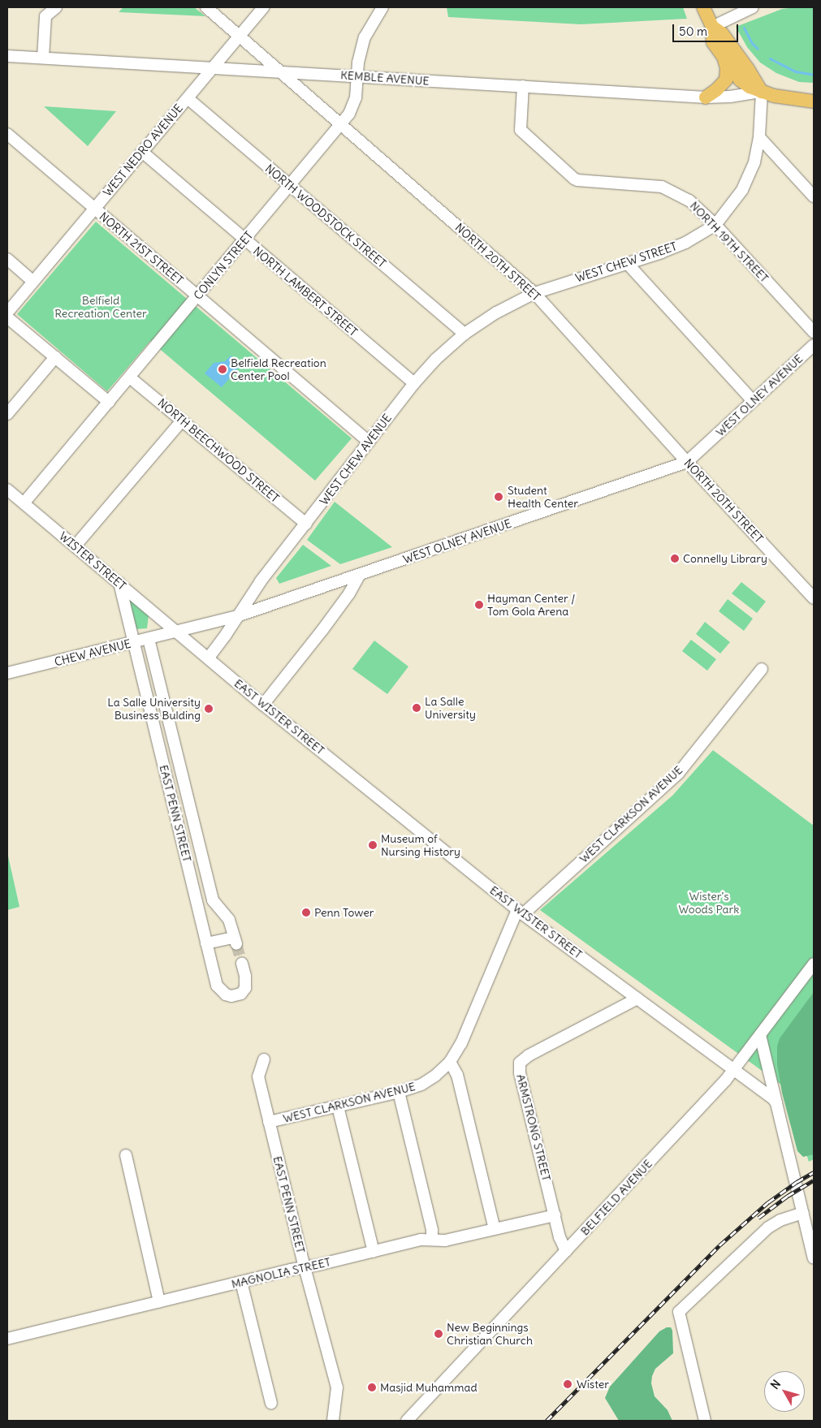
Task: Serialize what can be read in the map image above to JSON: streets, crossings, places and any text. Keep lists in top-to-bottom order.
{
  "streets": {
    "street": [
      "KEMBLE AVENUE",
      "WEST NEDRO AVENUE",
      "NORTH WOODSTOCK STREET",
      "NORTH 19TH STREET",
      "NORTH 21ST STREET",
      "NORTH 20TH STREET",
      "WEST CHEW STREET",
      "CONLYN STREET",
      "NORTH LAMBERT STREET",
      "WEST OLNEY AVENUE",
      "NORTH BEECHWOOD STREET",
      "WEST CHEW AVENUE",
      "WISTER STREET",
      "CHEW AVENUE",
      "EAST WISTER STREET",
      "EAST PENN STREET",
      "WEST CLARKSON AVENUE",
      "ARMSTRONG STREET",
      "BELFIELD AVENUE",
      "MAGNOLIA STREET"
    ]
  },
  "crossings": [
    ["KEMBLE AVENUE", "WEST NEDRO AVENUE"],
    ["KEMBLE AVENUE", "NORTH 19TH STREET"],
    ["KEMBLE AVENUE", "NORTH 20TH STREET"],
    ["KEMBLE AVENUE", "WEST CHEW STREET"],
    ["KEMBLE AVENUE", "CONLYN STREET"],
    ["WEST NEDRO AVENUE", "NORTH WOODSTOCK STREET"],
    ["WEST NEDRO AVENUE", "NORTH 21ST STREET"],
    ["WEST NEDRO AVENUE", "NORTH 20TH STREET"],
    ["WEST NEDRO AVENUE", "NORTH LAMBERT STREET"],
    ["NORTH WOODSTOCK STREET", "CONLYN STREET"],
    ["NORTH WOODSTOCK STREET", "WEST CHEW AVENUE"],
    ["NORTH 19TH STREET", "WEST CHEW STREET"],
    ["NORTH 21ST STREET", "CONLYN STREET"],
    ["NORTH 21ST STREET", "WEST CHEW AVENUE"],
    ["NORTH 20TH STREET", "WEST CHEW STREET"],
    ["NORTH 20TH STREET", "CONLYN STREET"],
    ["NORTH 20TH STREET", "WEST OLNEY AVENUE"],
    ["NORTH 20TH STREET", "WEST CHEW AVENUE"],
    ["WEST CHEW STREET", "WEST CHEW AVENUE"],
    ["CONLYN STREET", "NORTH LAMBERT STREET"],
    ["CONLYN STREET", "NORTH BEECHWOOD STREET"],
    ["CONLYN STREET", "WISTER STREET"],
    ["NORTH LAMBERT STREET", "WEST CHEW AVENUE"],
    ["WEST OLNEY AVENUE", "WEST CHEW AVENUE"],
    ["WEST OLNEY AVENUE", "WISTER STREET"],
    ["WEST OLNEY AVENUE", "CHEW AVENUE"],
    ["WEST OLNEY AVENUE", "EAST WISTER STREET"],
    ["NORTH BEECHWOOD STREET", "WEST CHEW AVENUE"],
    ["WEST CHEW AVENUE", "EAST WISTER STREET"],
    ["WISTER STREET", "CHEW AVENUE"],
    ["WISTER STREET", "EAST WISTER STREET"],
    ["WISTER STREET", "EAST PENN STREET"],
    ["CHEW AVENUE", "EAST WISTER STREET"],
    ["CHEW AVENUE", "EAST PENN STREET"],
    ["EAST WISTER STREET", "WEST CLARKSON AVENUE"],
    ["EAST WISTER STREET", "ARMSTRONG STREET"],
    ["EAST WISTER STREET", "BELFIELD AVENUE"],
    ["EAST PENN STREET", "WEST CLARKSON AVENUE"],
    ["EAST PENN STREET", "MAGNOLIA STREET"],
    ["ARMSTRONG STREET", "BELFIELD AVENUE"],
    ["ARMSTRONG STREET", "MAGNOLIA STREET"]
  ],
  "parks": ["Belfield Recreation Center", "Wister's Woods Park"],
  "places": [
    "Belfield Recreation Center Pool",
    "Student Health Center",
    "Connelly Library",
    "Hayman Center / Tom Gola Arena",
    "La Salle University",
    "La Salle University Business Bulding",
    "Museum of Nursing History",
    "Penn Tower",
    "New Beginnings Christian Church",
    "Wister",
    "Masjid Muhammad"
  ],
  "scale_bar": "50 m",
  "north": "top left"
}
